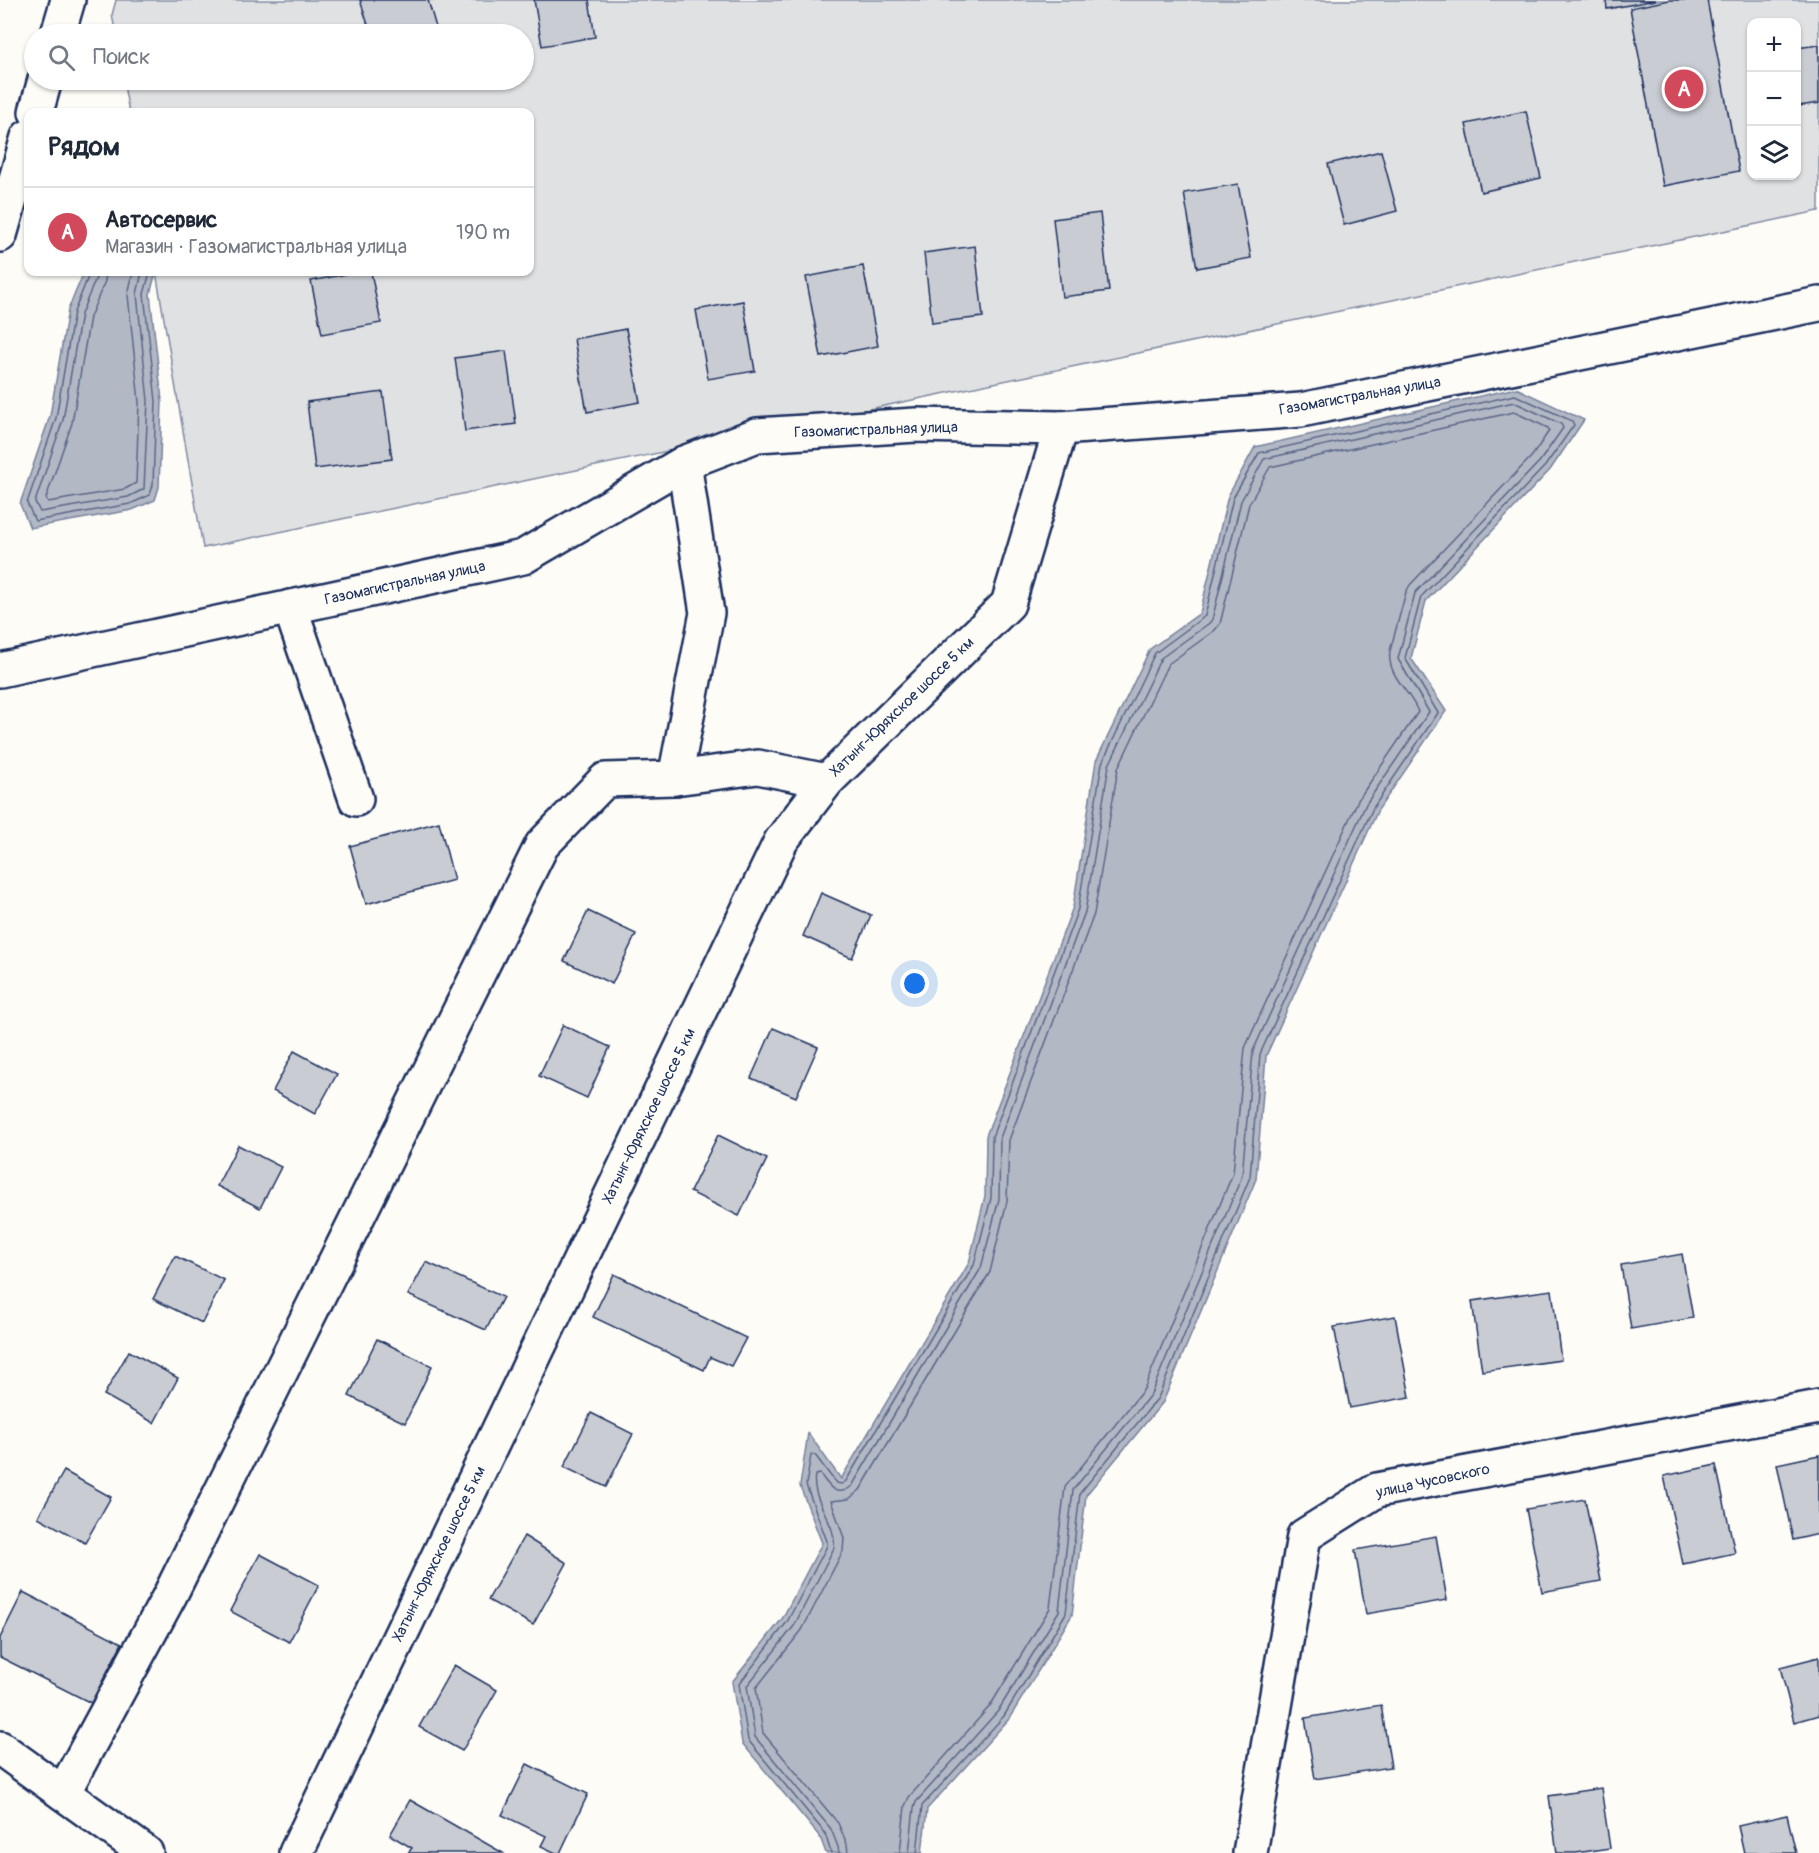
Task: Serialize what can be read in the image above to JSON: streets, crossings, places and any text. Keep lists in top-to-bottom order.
{
  "streets": {
    "street": ["Газомагистральная улица", "Хатынг-Юряхское шоссе 5 км", "улица Чусовского"]
  },
  "crossings": [
    ["Газомагистральная улица", "Хатынг-Юряхское шоссе 5 км"]
  ],
  "page": {
    "map_buttons": ["+", "−"],
    "search": "Поиск",
    "pins": "A",
    "heading": "Рядом",
    "list": [
      {
        "mark": "A",
        "name": "Автосервис",
        "note": "Магазин · Газомагистральная улица",
        "value": "190 m"
      }
    ]
  }
}
